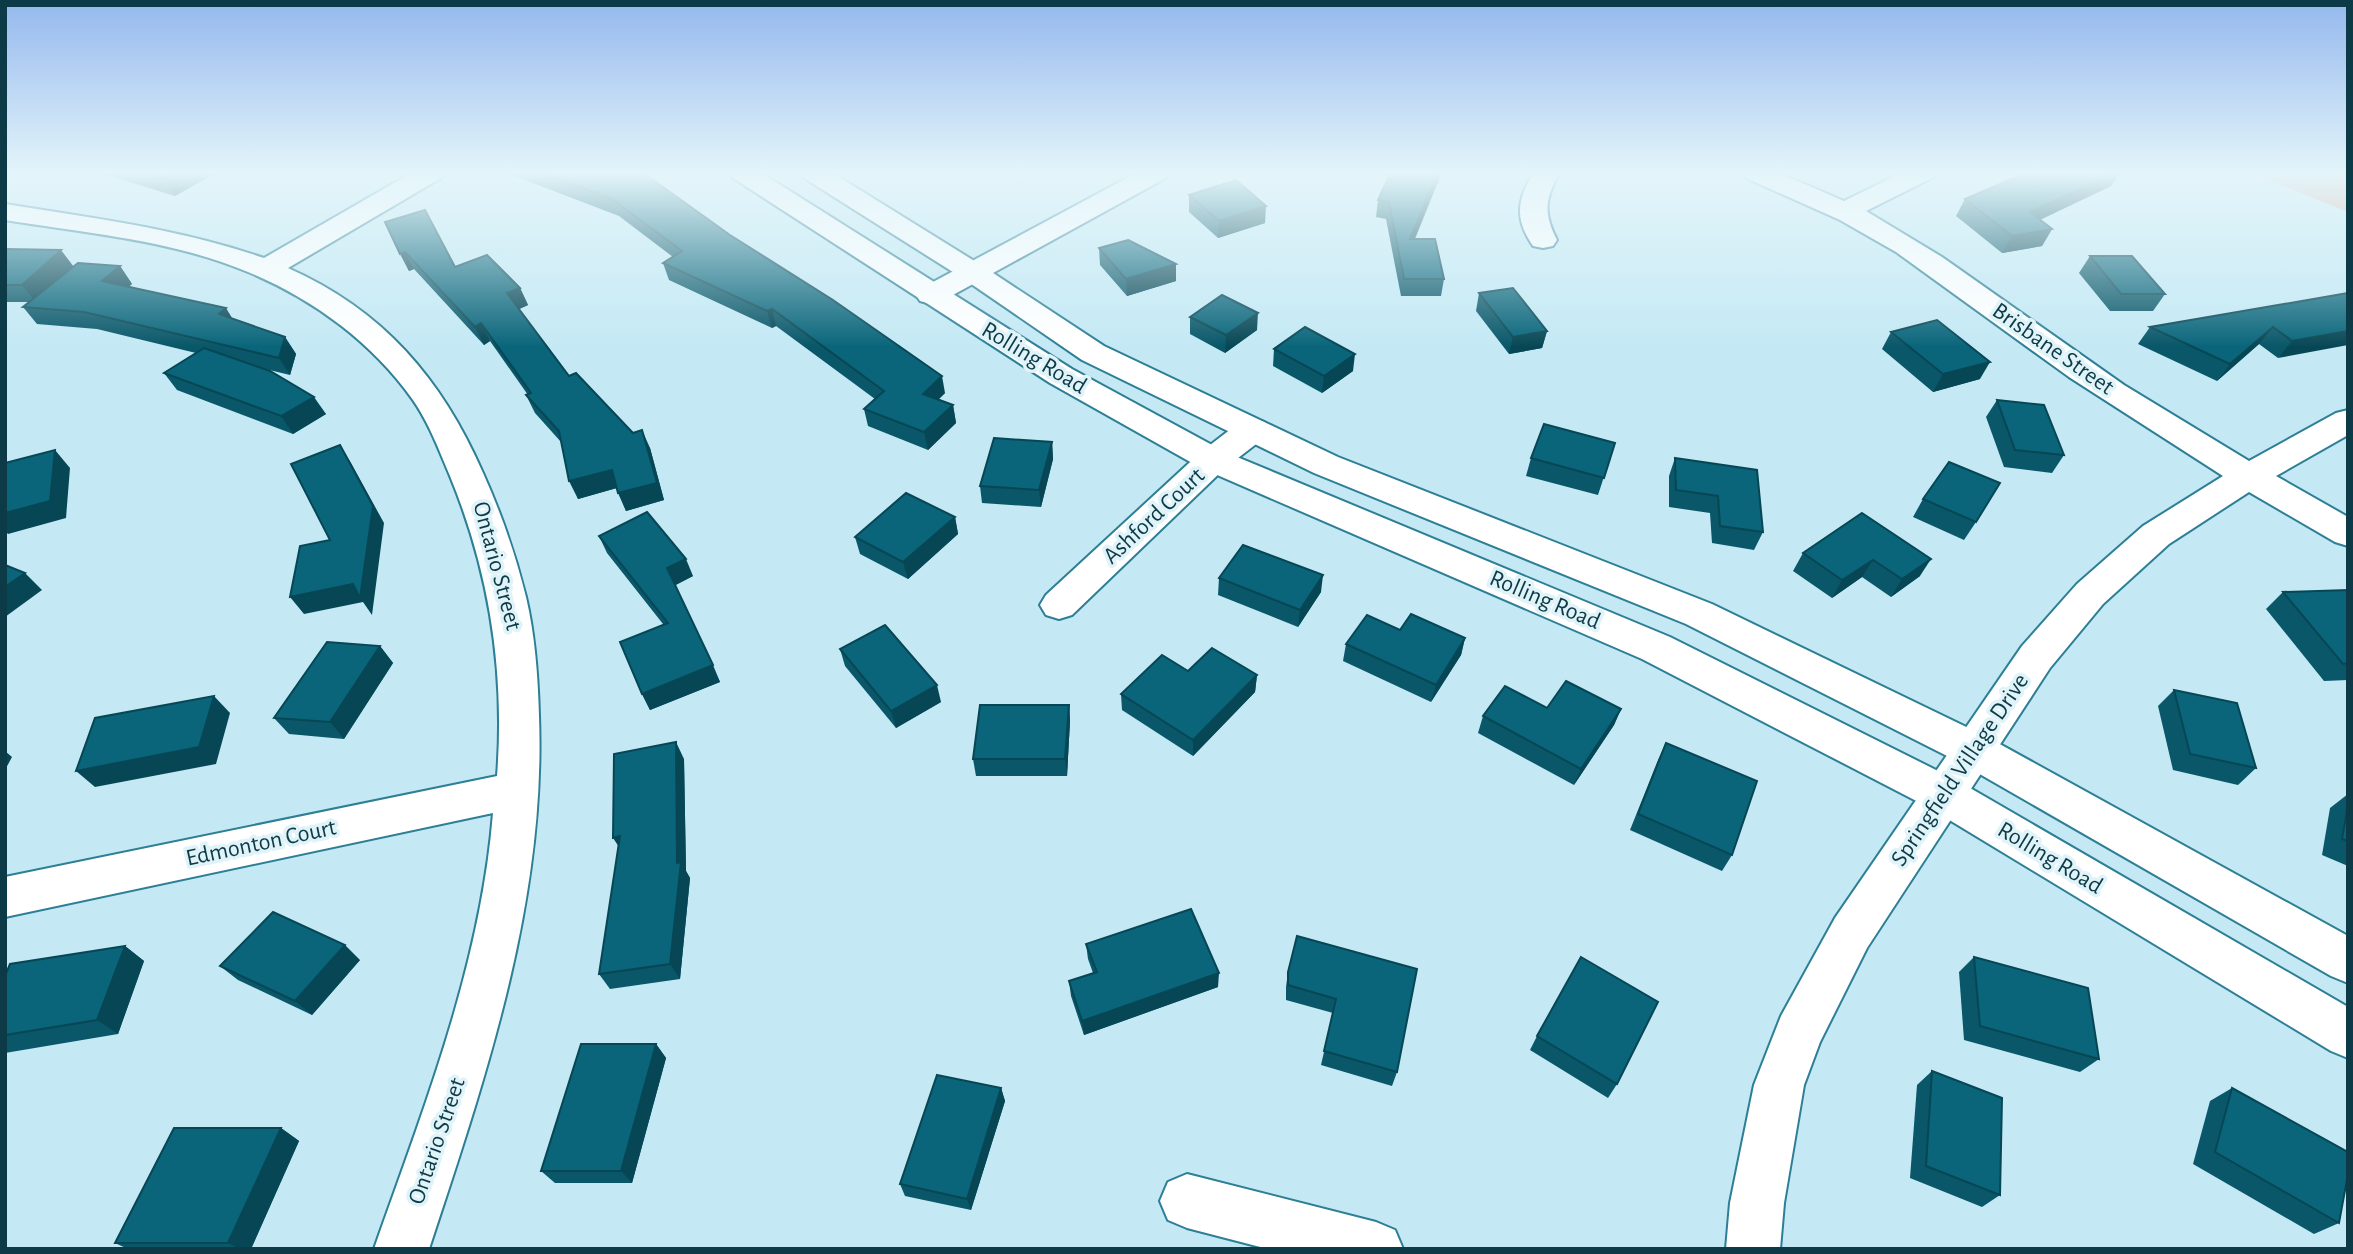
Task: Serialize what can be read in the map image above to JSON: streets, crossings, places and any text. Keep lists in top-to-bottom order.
{
  "streets": {
    "street": [
      "Brisbane Street",
      "Rolling Road",
      "Ashford Court",
      "Ontario Street",
      "Springfield Village Drive",
      "Edmonton Court"
    ]
  },
  "crossings": [
    ["Brisbane Street", "Springfield Village Drive"],
    ["Rolling Road", "Ashford Court"],
    ["Rolling Road", "Springfield Village Drive"],
    ["Ontario Street", "Edmonton Court"]
  ]
}
